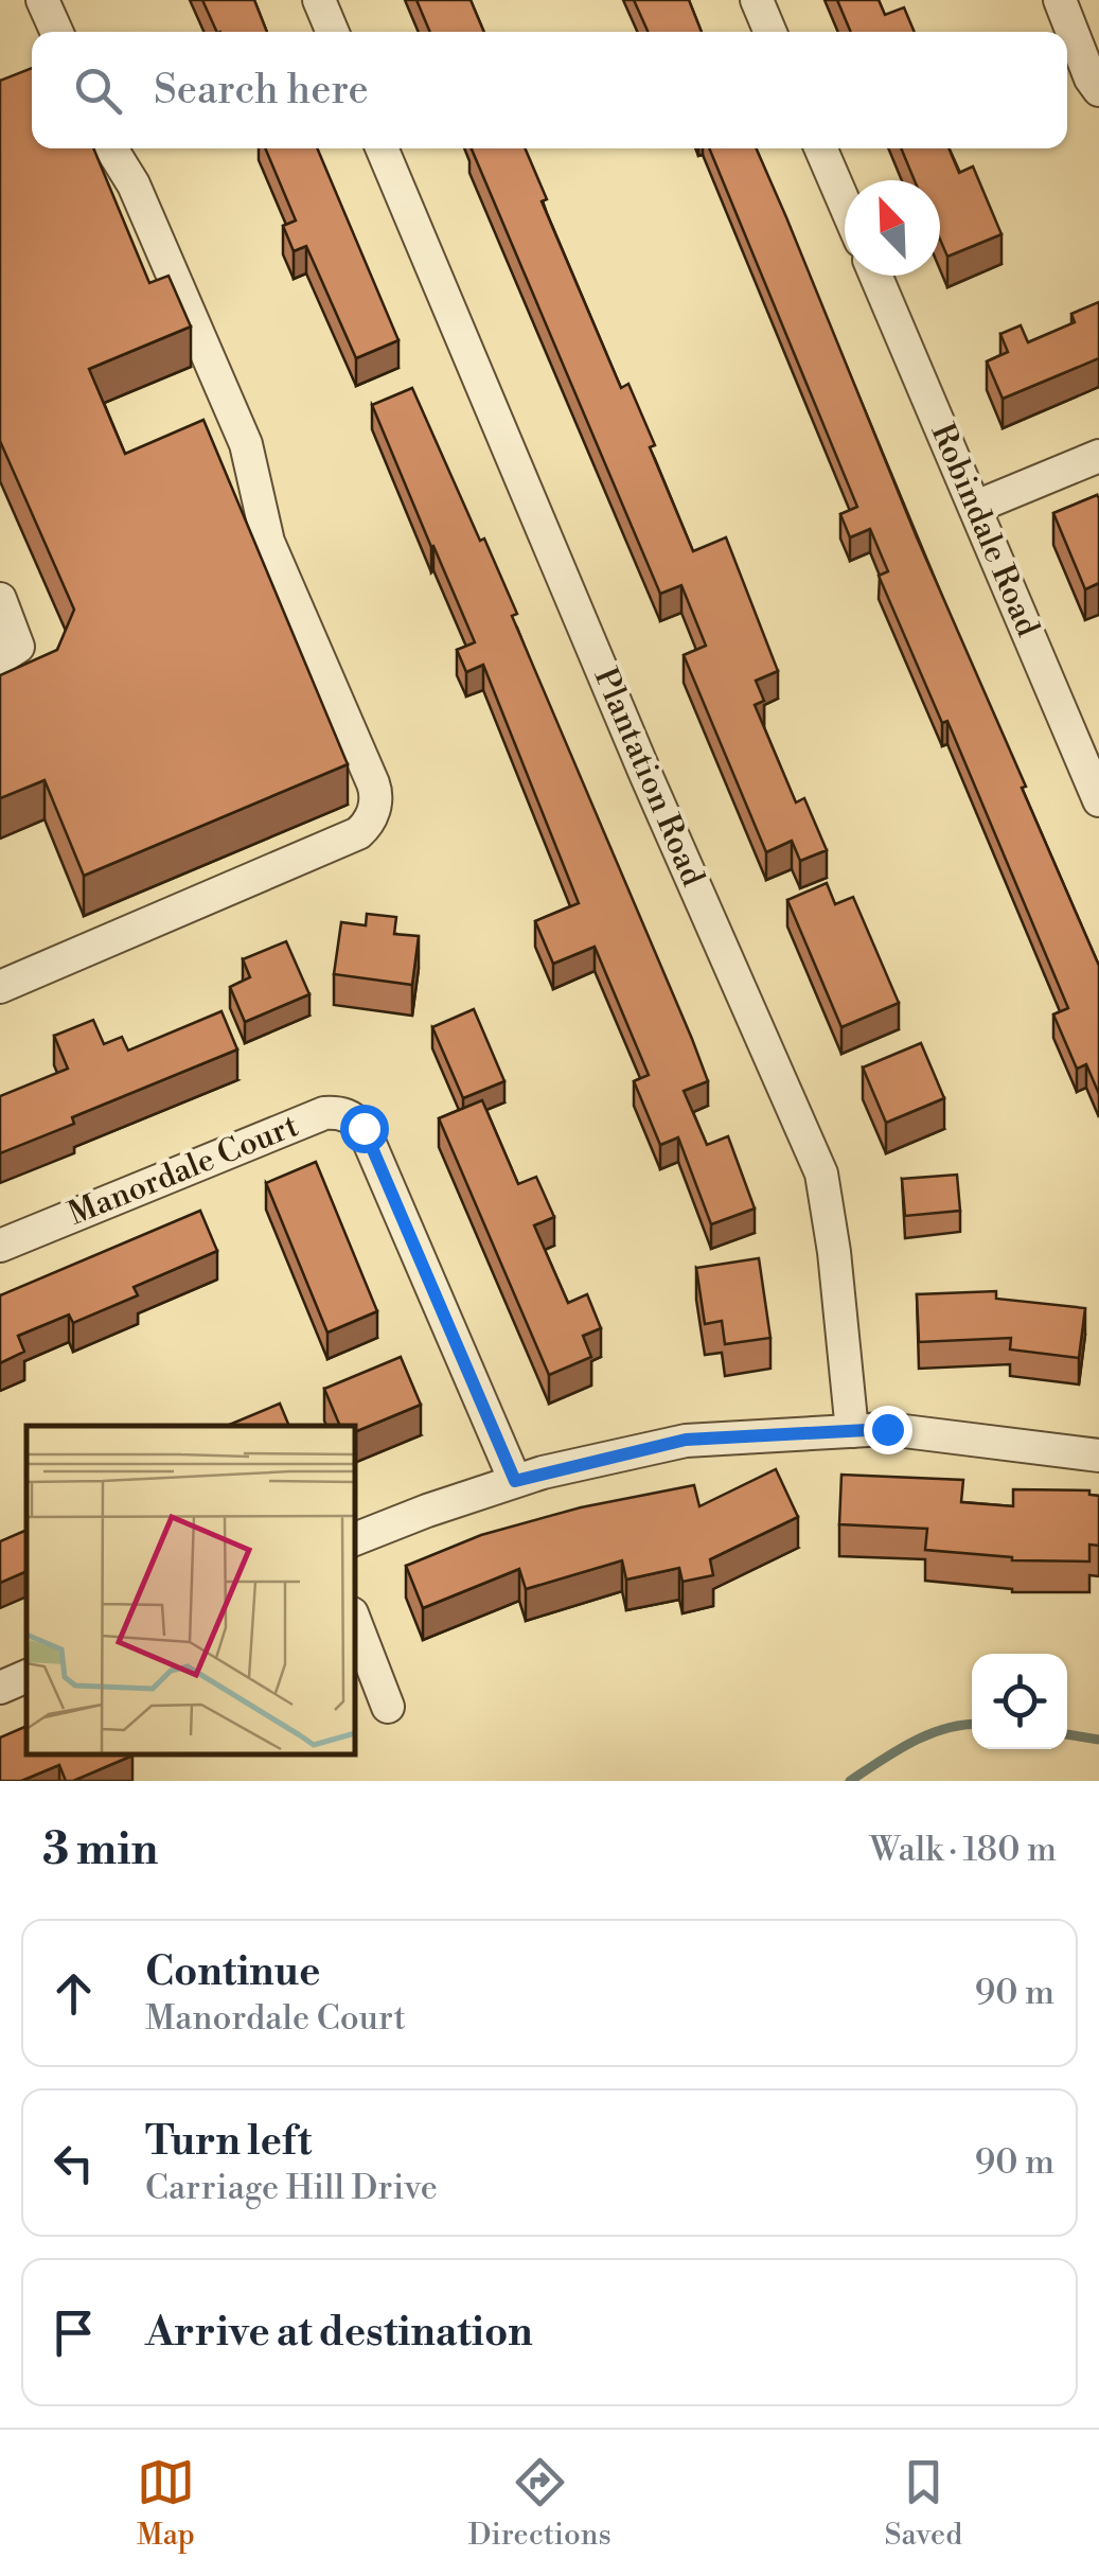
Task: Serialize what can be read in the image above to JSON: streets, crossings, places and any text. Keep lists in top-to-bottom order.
{
  "streets": {
    "street": ["Robindale Road", "Plantation Road", "Manordale Court"]
  },
  "north": "top left",
  "page": {
    "search": "Search here",
    "heading": ["3 min", "Walk · 180 m"],
    "list": [
      ["Continue", "Manordale Court", "90 m"],
      ["Turn left", "Carriage Hill Drive", "90 m"],
      "Arrive at destination"
    ],
    "nav": ["Map", "Directions", "Saved"]
  }
}
